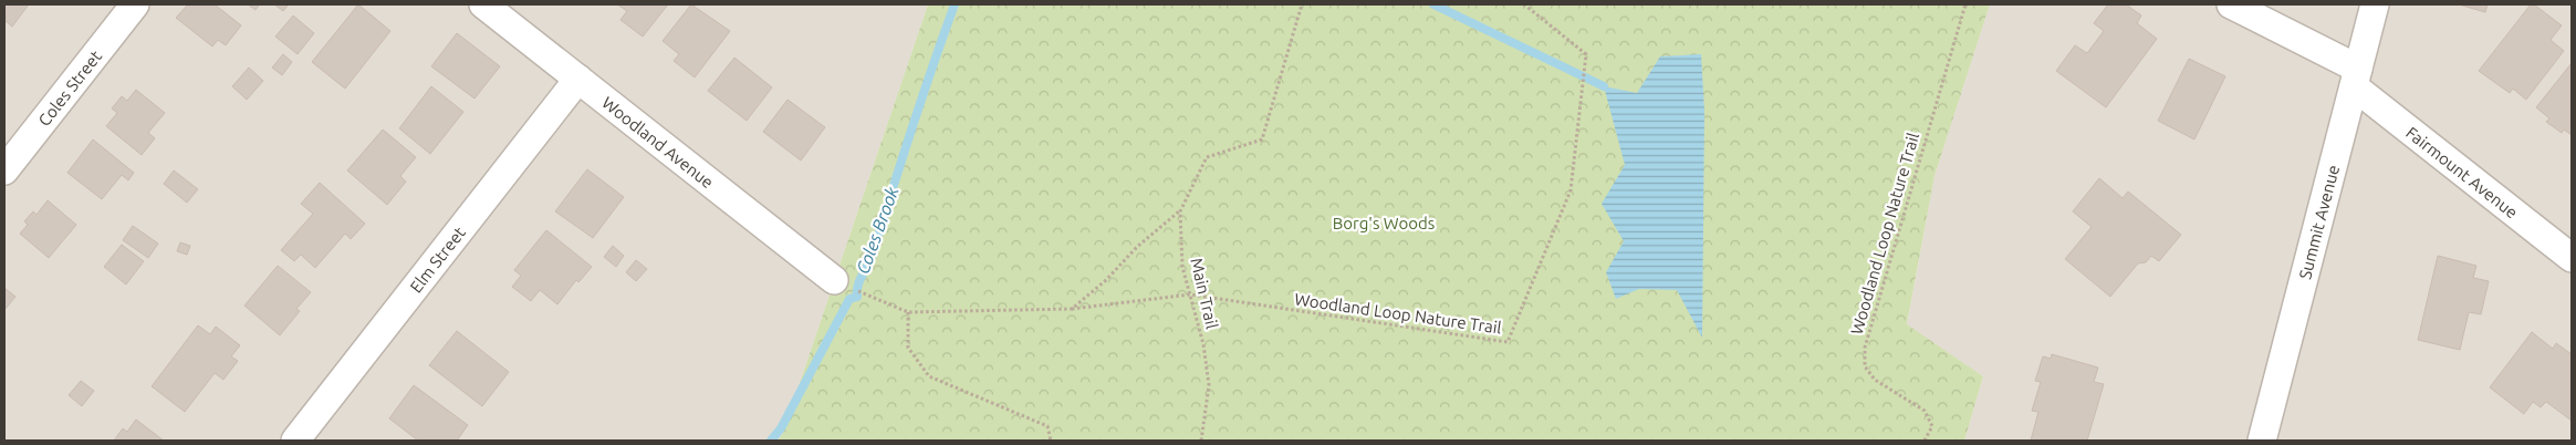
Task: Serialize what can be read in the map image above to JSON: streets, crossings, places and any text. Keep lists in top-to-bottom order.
{
  "streets": {
    "street": [
      "Coles Street",
      "Woodland Avenue",
      "Fairmount Avenue",
      "Summit Avenue",
      "Elm Street"
    ],
    "path": ["Woodland Loop Nature Trail", "Main Trail"]
  },
  "crossings": [
    ["Woodland Avenue", "Elm Street"],
    ["Fairmount Avenue", "Summit Avenue"],
    ["Woodland Loop Nature Trail", "Main Trail"]
  ],
  "water": ["Coles Brook"],
  "parks": ["Borg's Woods"]
}
